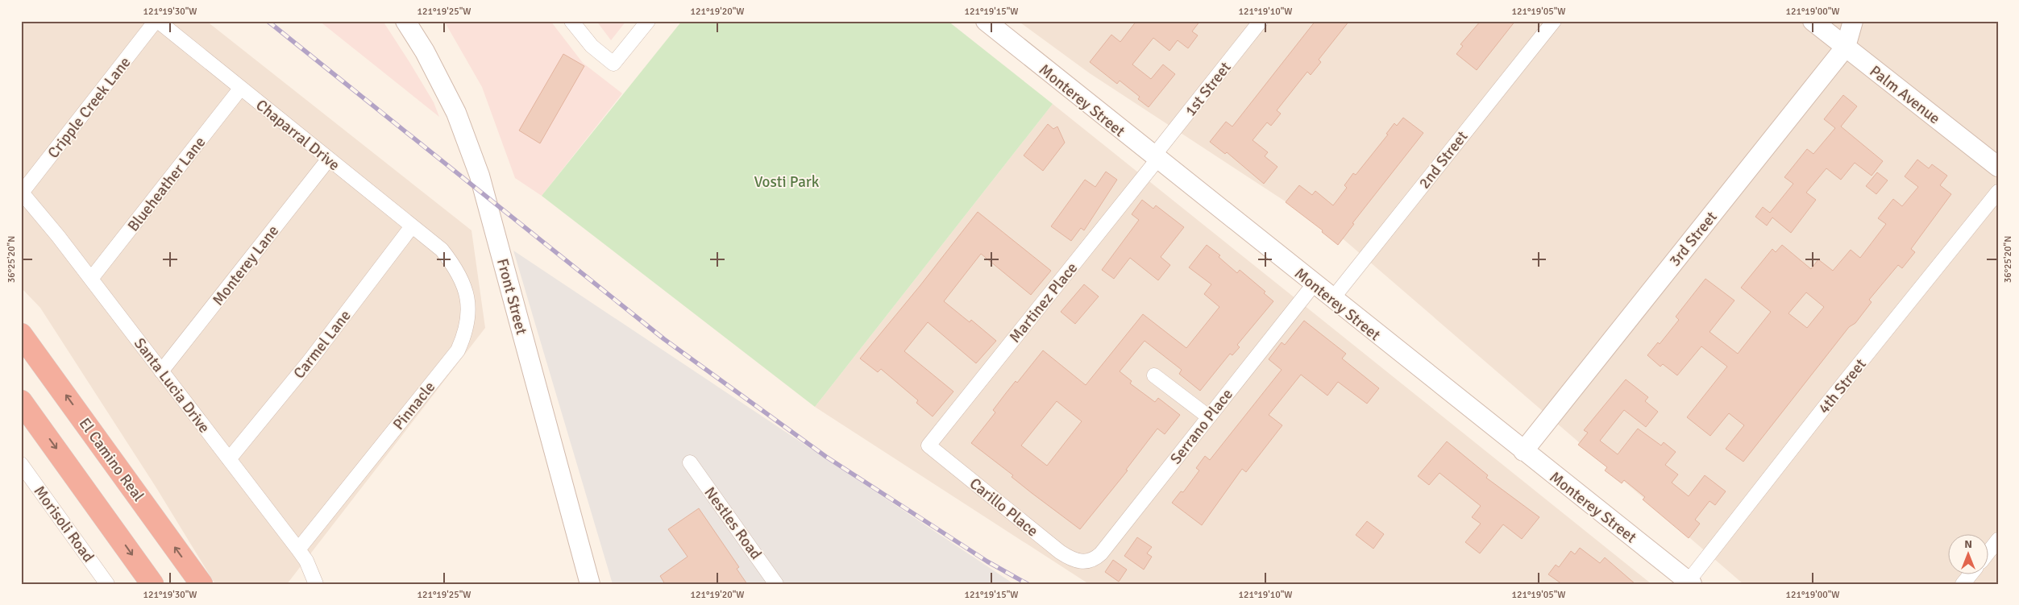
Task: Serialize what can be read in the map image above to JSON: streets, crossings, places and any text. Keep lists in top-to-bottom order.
{
  "streets": {
    "highway": ["El Camino Real"],
    "street": [
      "1st Street",
      "Palm Avenue",
      "Monterey Street",
      "Cripple Creek Lane",
      "Chaparral Drive",
      "2nd Street",
      "Blueheather Lane",
      "3rd Street",
      "Monterey Lane",
      "Front Street",
      "Martinez Place",
      "Carmel Lane",
      "Santa Lucia Drive",
      "4th Street",
      "Pinnacle",
      "Serrano Place",
      "Carillo Place",
      "Nestles Road",
      "Morisoli Road"
    ]
  },
  "crossings": [
    ["1st Street", "Monterey Street"],
    ["1st Street", "Martinez Place"],
    ["Palm Avenue", "3rd Street"],
    ["Monterey Street", "2nd Street"],
    ["Monterey Street", "3rd Street"],
    ["Monterey Street", "Martinez Place"],
    ["Monterey Street", "4th Street"],
    ["Monterey Street", "Serrano Place"],
    ["Cripple Creek Lane", "Chaparral Drive"],
    ["Cripple Creek Lane", "Santa Lucia Drive"],
    ["Chaparral Drive", "Blueheather Lane"],
    ["Chaparral Drive", "Monterey Lane"],
    ["Chaparral Drive", "Carmel Lane"],
    ["Chaparral Drive", "Pinnacle"],
    ["Blueheather Lane", "Santa Lucia Drive"],
    ["Monterey Lane", "Santa Lucia Drive"],
    ["Martinez Place", "Carillo Place"],
    ["Carmel Lane", "Santa Lucia Drive"],
    ["Santa Lucia Drive", "Pinnacle"],
    ["Serrano Place", "Carillo Place"]
  ],
  "parks": ["Vosti Park"],
  "north": "top",
  "coordinates": [
    "121°19'30\"W",
    "121°19'25\"W",
    "121°19'20\"W",
    "121°19'15\"W",
    "121°19'10\"W",
    "121°19'05\"W",
    "121°19'00\"W",
    "36°25'20\"N"
  ]
}
